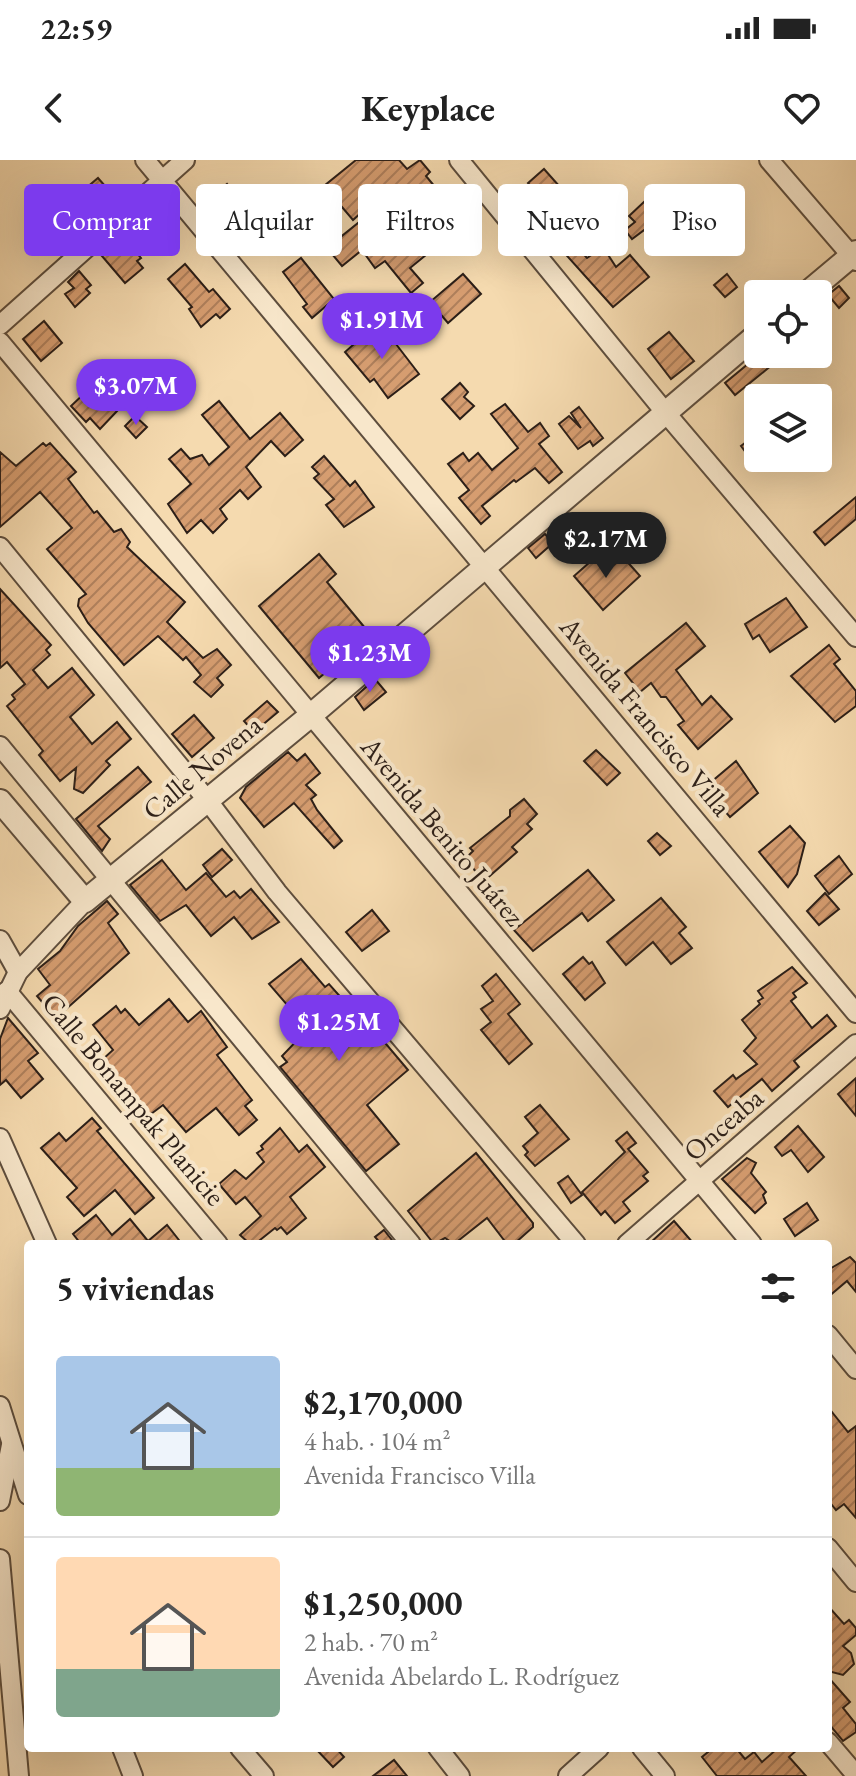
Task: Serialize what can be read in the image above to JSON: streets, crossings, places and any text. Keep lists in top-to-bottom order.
{
  "streets": {
    "street": [
      "Avenida Francisco Villa",
      "Calle Novena",
      "Avenida Benito Juárez",
      "Calle Bonampak Planicie",
      "Onceaba"
    ]
  },
  "crossings": [
    ["Avenida Francisco Villa", "Calle Novena"],
    ["Calle Novena", "Avenida Benito Juárez"],
    ["Avenida Benito Juárez", "Onceaba"]
  ],
  "page": {
    "status": "22:59",
    "header": "Keyplace",
    "chip": [
      "Comprar",
      "Alquilar",
      "Filtros",
      "Nuevo",
      "Piso"
    ],
    "price": [
      "$1.91M",
      "$3.07M",
      "$2.17M",
      "$1.23M",
      "$1.25M"
    ],
    "heading": "5 viviendas",
    "list": [
      {
        "name": "$2,170,000",
        "note": "4 hab. · 104 m² · Avenida Francisco Villa"
      },
      {
        "name": "$1,250,000",
        "note": "2 hab. · 70 m² · Avenida Abelardo L. Rodríguez"
      }
    ]
  }
}
